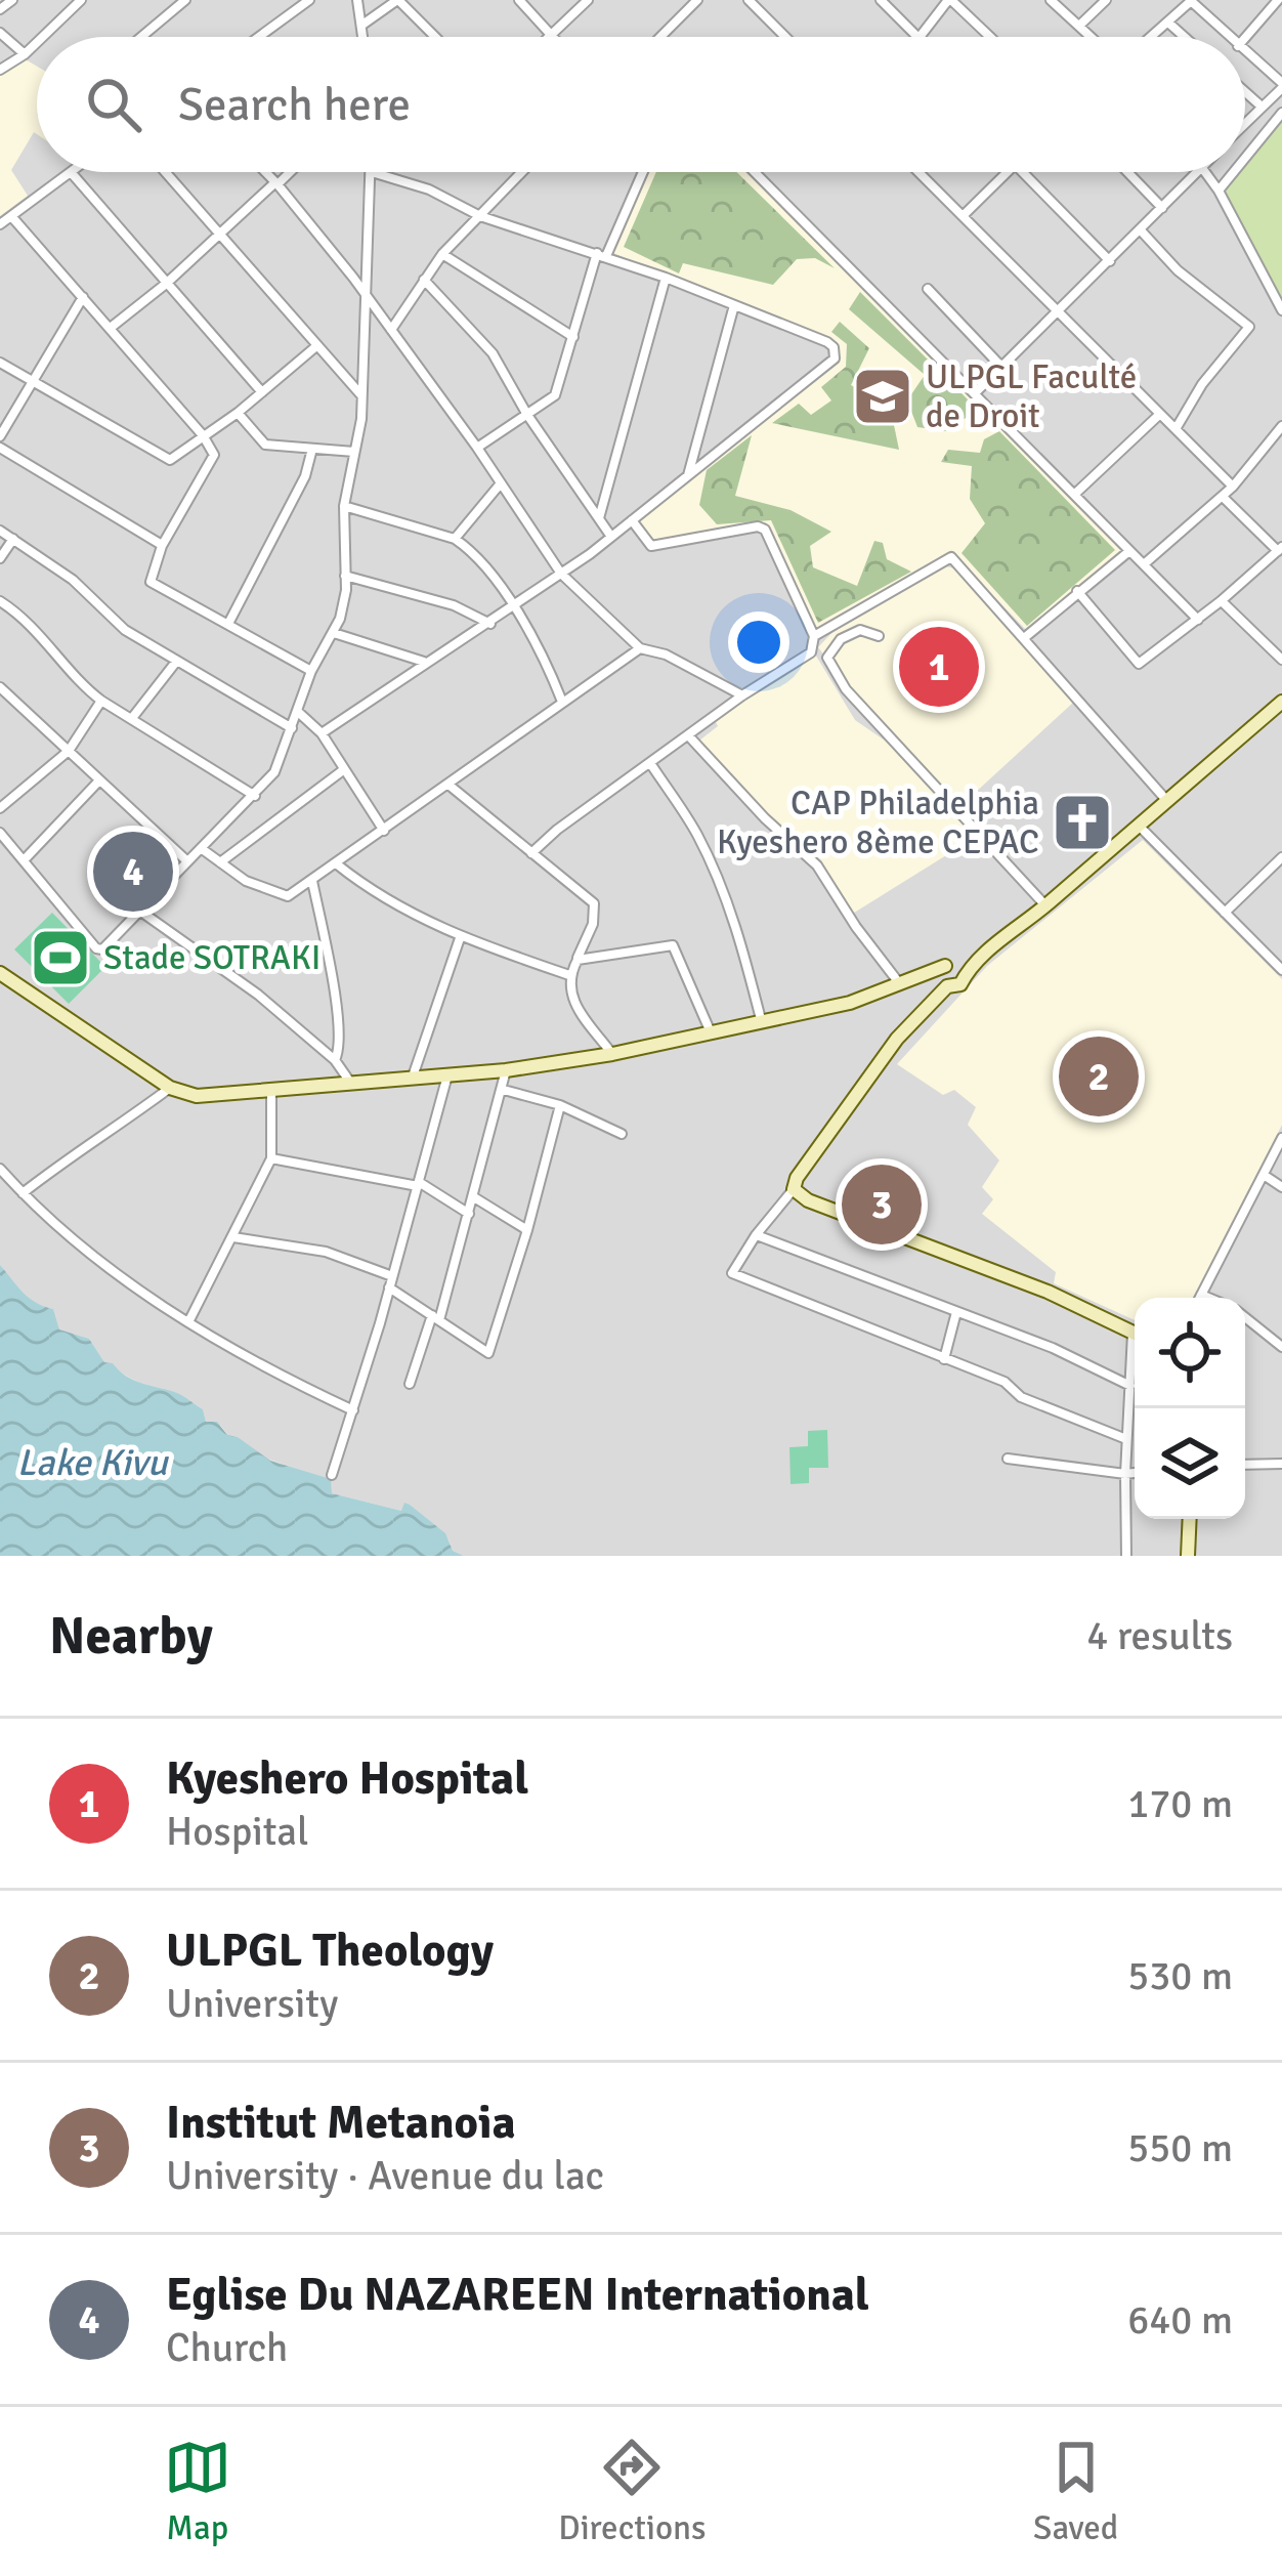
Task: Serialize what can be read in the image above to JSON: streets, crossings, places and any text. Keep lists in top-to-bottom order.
{
  "water": ["Lake Kivu"],
  "places": {
    "school or university": ["ULPGL Faculté de Droit"],
    "church": ["CAP Philadelphia Kyeshero 8ème CEPAC"],
    "sports": ["Stade SOTRAKI"]
  },
  "page": {
    "search": "Search here",
    "pins": [
      "1",
      "4",
      "2",
      "3"
    ],
    "heading": ["Nearby", "4 results"],
    "list": [
      {
        "mark": "1",
        "name": "Kyeshero Hospital",
        "note": "Hospital",
        "value": "170 m"
      },
      {
        "mark": "2",
        "name": "ULPGL Theology",
        "note": "University",
        "value": "530 m"
      },
      {
        "mark": "3",
        "name": "Institut Metanoia",
        "note": "University · Avenue du lac",
        "value": "550 m"
      },
      {
        "mark": "4",
        "name": "Eglise Du NAZAREEN International",
        "note": "Church",
        "value": "640 m"
      }
    ],
    "nav": ["Map", "Directions", "Saved"]
  }
}
